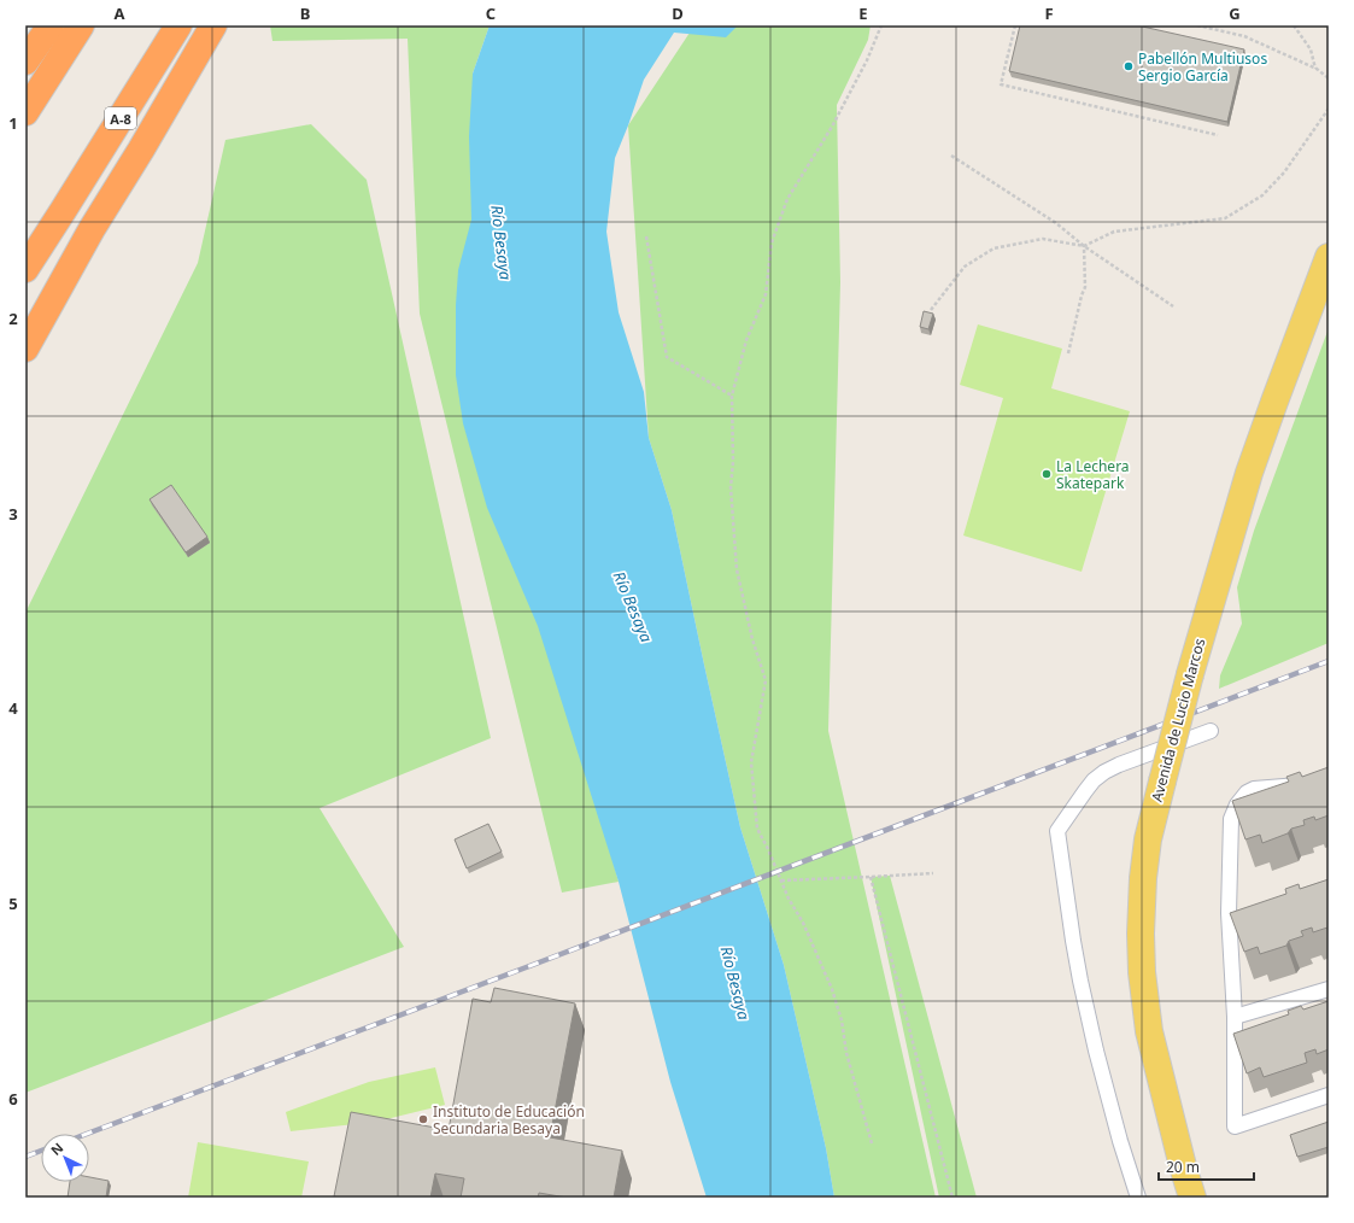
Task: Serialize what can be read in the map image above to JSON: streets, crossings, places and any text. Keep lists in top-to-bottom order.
{
  "streets": {
    "highway": ["A-8"],
    "main road": ["Avenida de Lucio Marcos"]
  },
  "water": ["Río Besaya"],
  "places": ["Pabellón Multiusos Sergio García", "La Lechera Skatepark", "Instituto de Educación Secundaria Besaya"],
  "scale_bar": "20 m",
  "north": "top left",
  "grid": {
    "columns": [
      "A",
      "B",
      "C",
      "D",
      "E",
      "F",
      "G"
    ],
    "rows": [
      "1",
      "2",
      "3",
      "4",
      "5",
      "6"
    ]
  }
}
